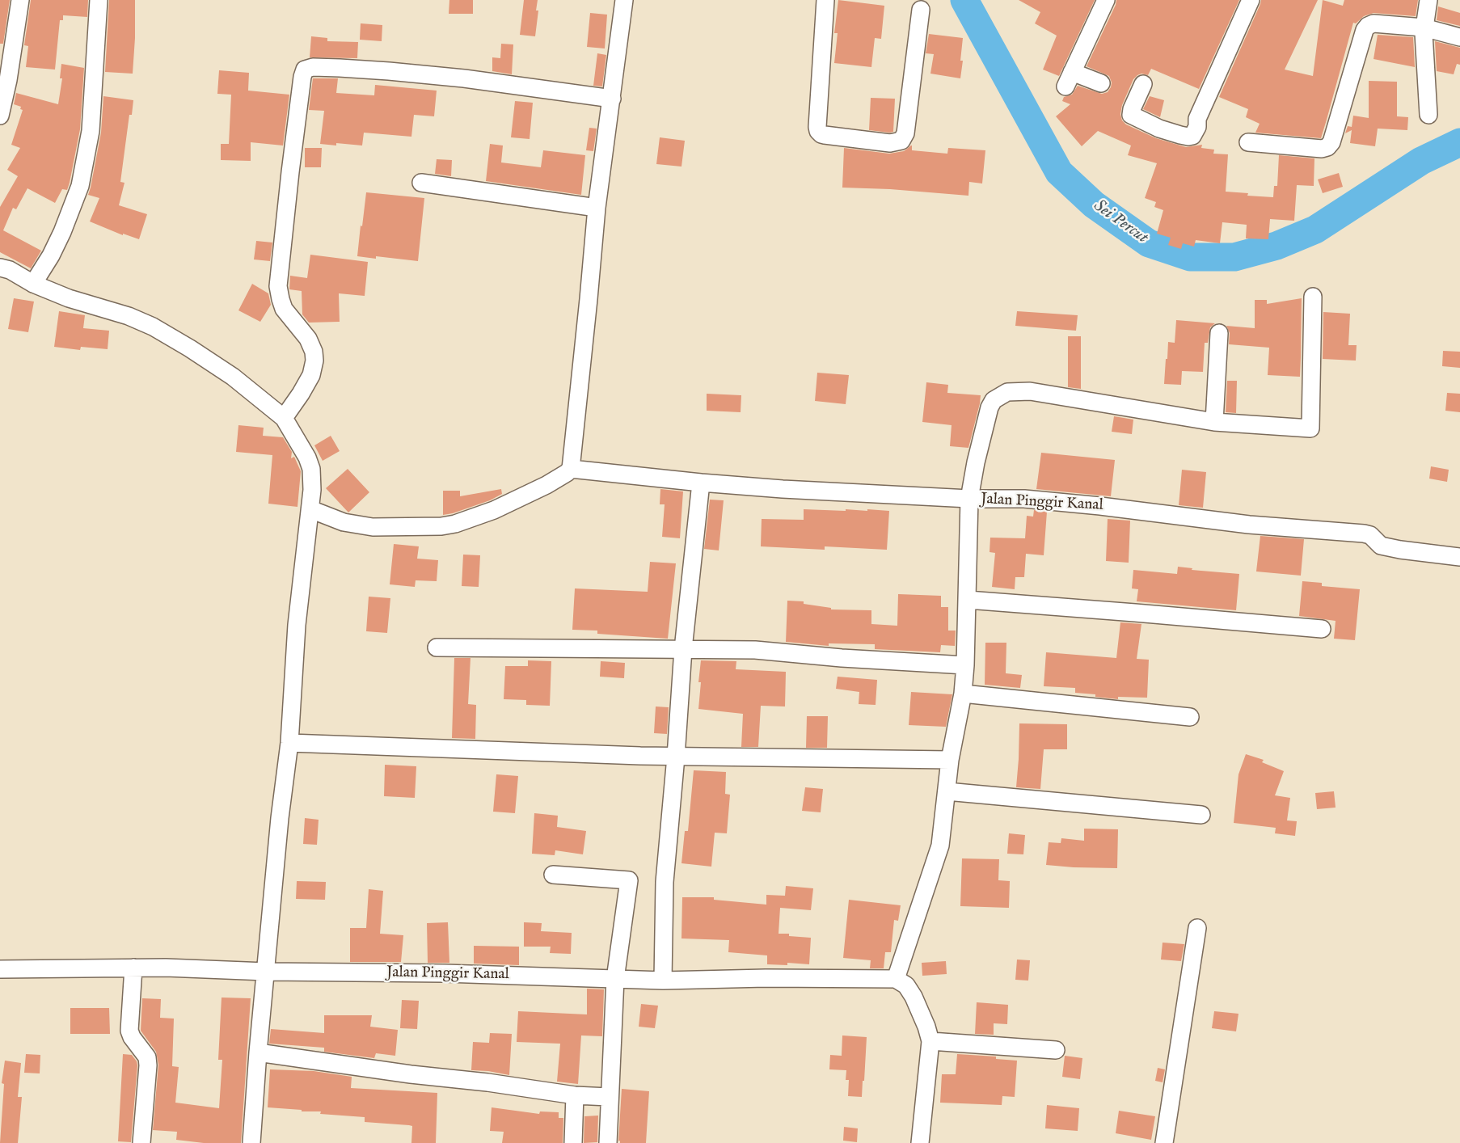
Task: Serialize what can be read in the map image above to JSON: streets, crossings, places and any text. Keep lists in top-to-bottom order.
{
  "streets": {
    "street": ["Jalan Pinggir Kanal"]
  },
  "water": ["Sei Percut"]
}
